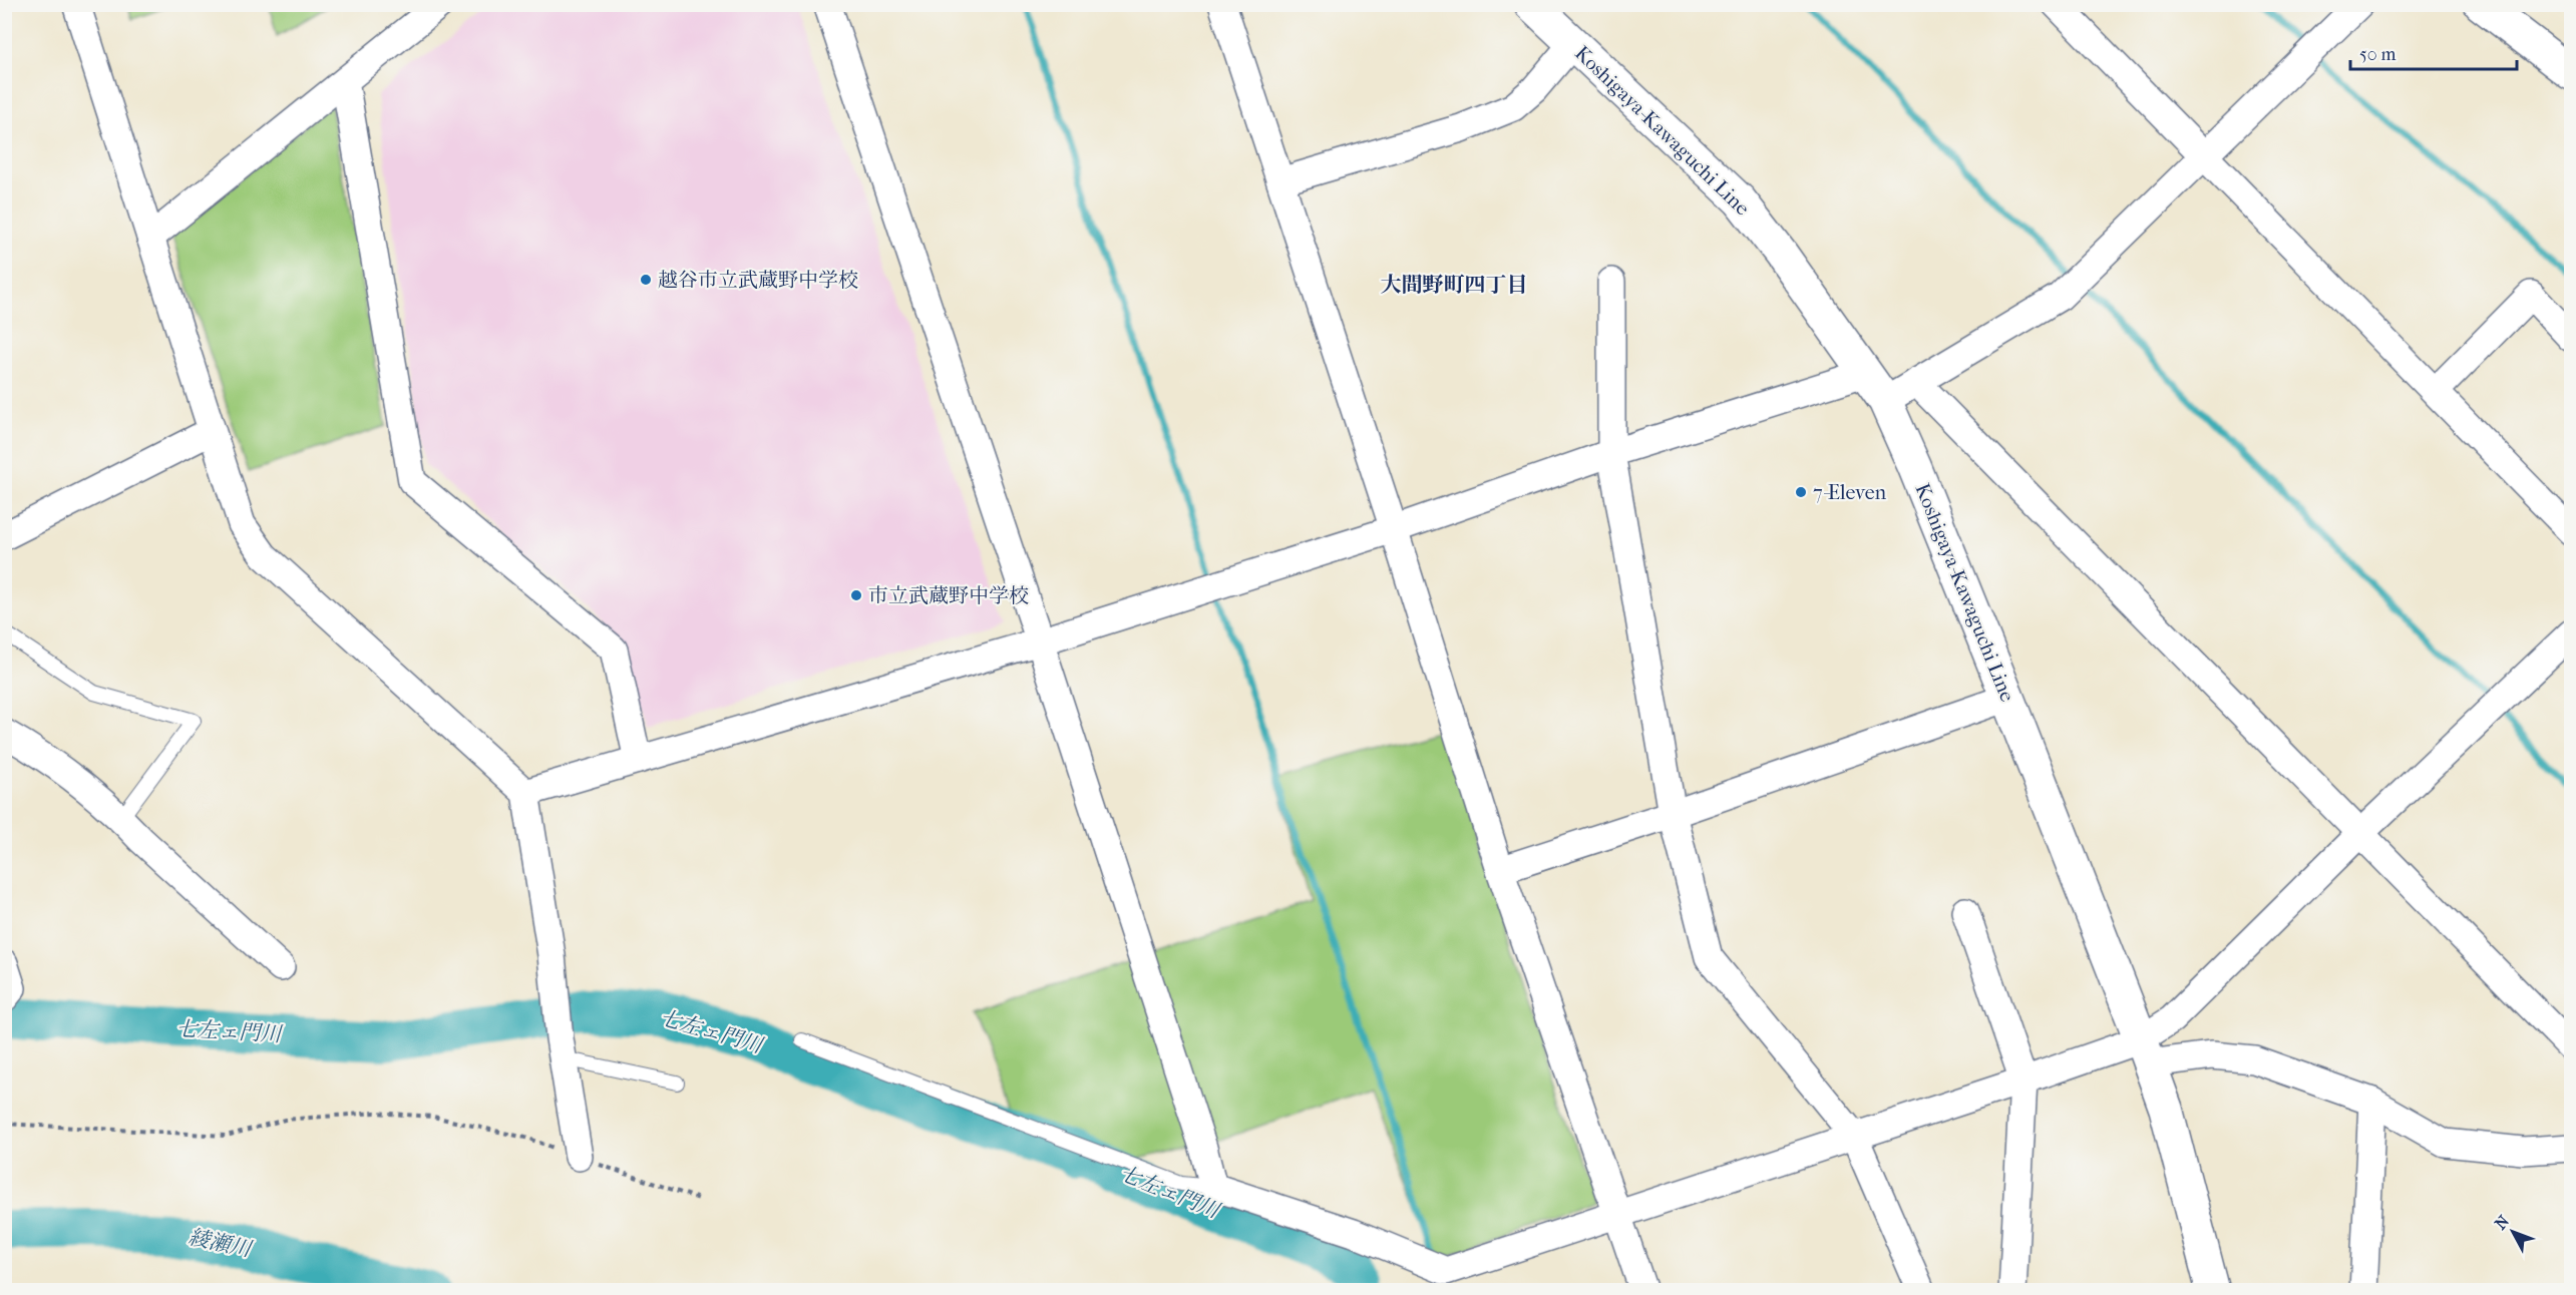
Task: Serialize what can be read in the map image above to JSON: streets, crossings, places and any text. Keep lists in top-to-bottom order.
{
  "streets": {
    "main road": ["Koshigaya-Kawaguchi Line"]
  },
  "districts": ["大間野町四丁目"],
  "water": ["七左ェ門川", "綾瀬川"],
  "places": ["越谷市立武蔵野中学校", "7-Eleven", "市立武蔵野中学校"],
  "scale_bar": "50 m",
  "north": "top left"
}
